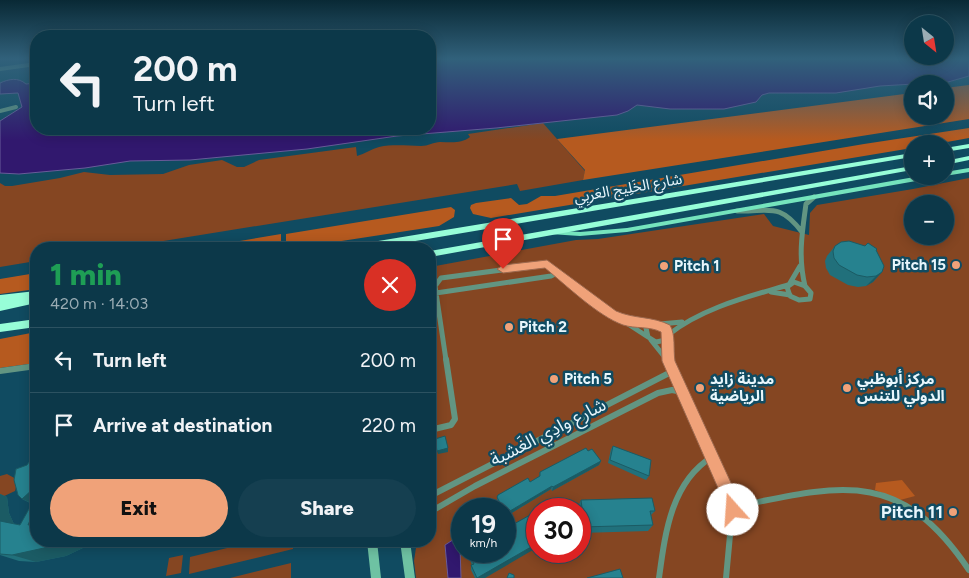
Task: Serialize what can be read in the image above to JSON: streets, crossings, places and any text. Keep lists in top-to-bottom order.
{
  "streets": {
    "highway": ["شارع الخَلِيج العَربِي"],
    "street": ["شارع وادِي الغَشبة"]
  },
  "places": [
    "Pitch 15",
    "Pitch 1",
    "Pitch 2",
    "Pitch 5",
    "مدينة زايد الرياضية",
    "مركز أبوظبي الدولي للتنس",
    "Pitch 11"
  ],
  "north": "bottom right",
  "page": {
    "map_buttons": ["+", "−"],
    "turn": ["200 m", "Turn left"],
    "heading": ["1 min", "420 m · 14:03"],
    "list": [
      {
        "name": "Turn left",
        "value": "200 m"
      },
      {
        "name": "Arrive at destination",
        "value": "220 m"
      }
    ],
    "buttons": ["Exit", "Share"],
    "speed": "19 km/h",
    "limit": "30"
  }
}
